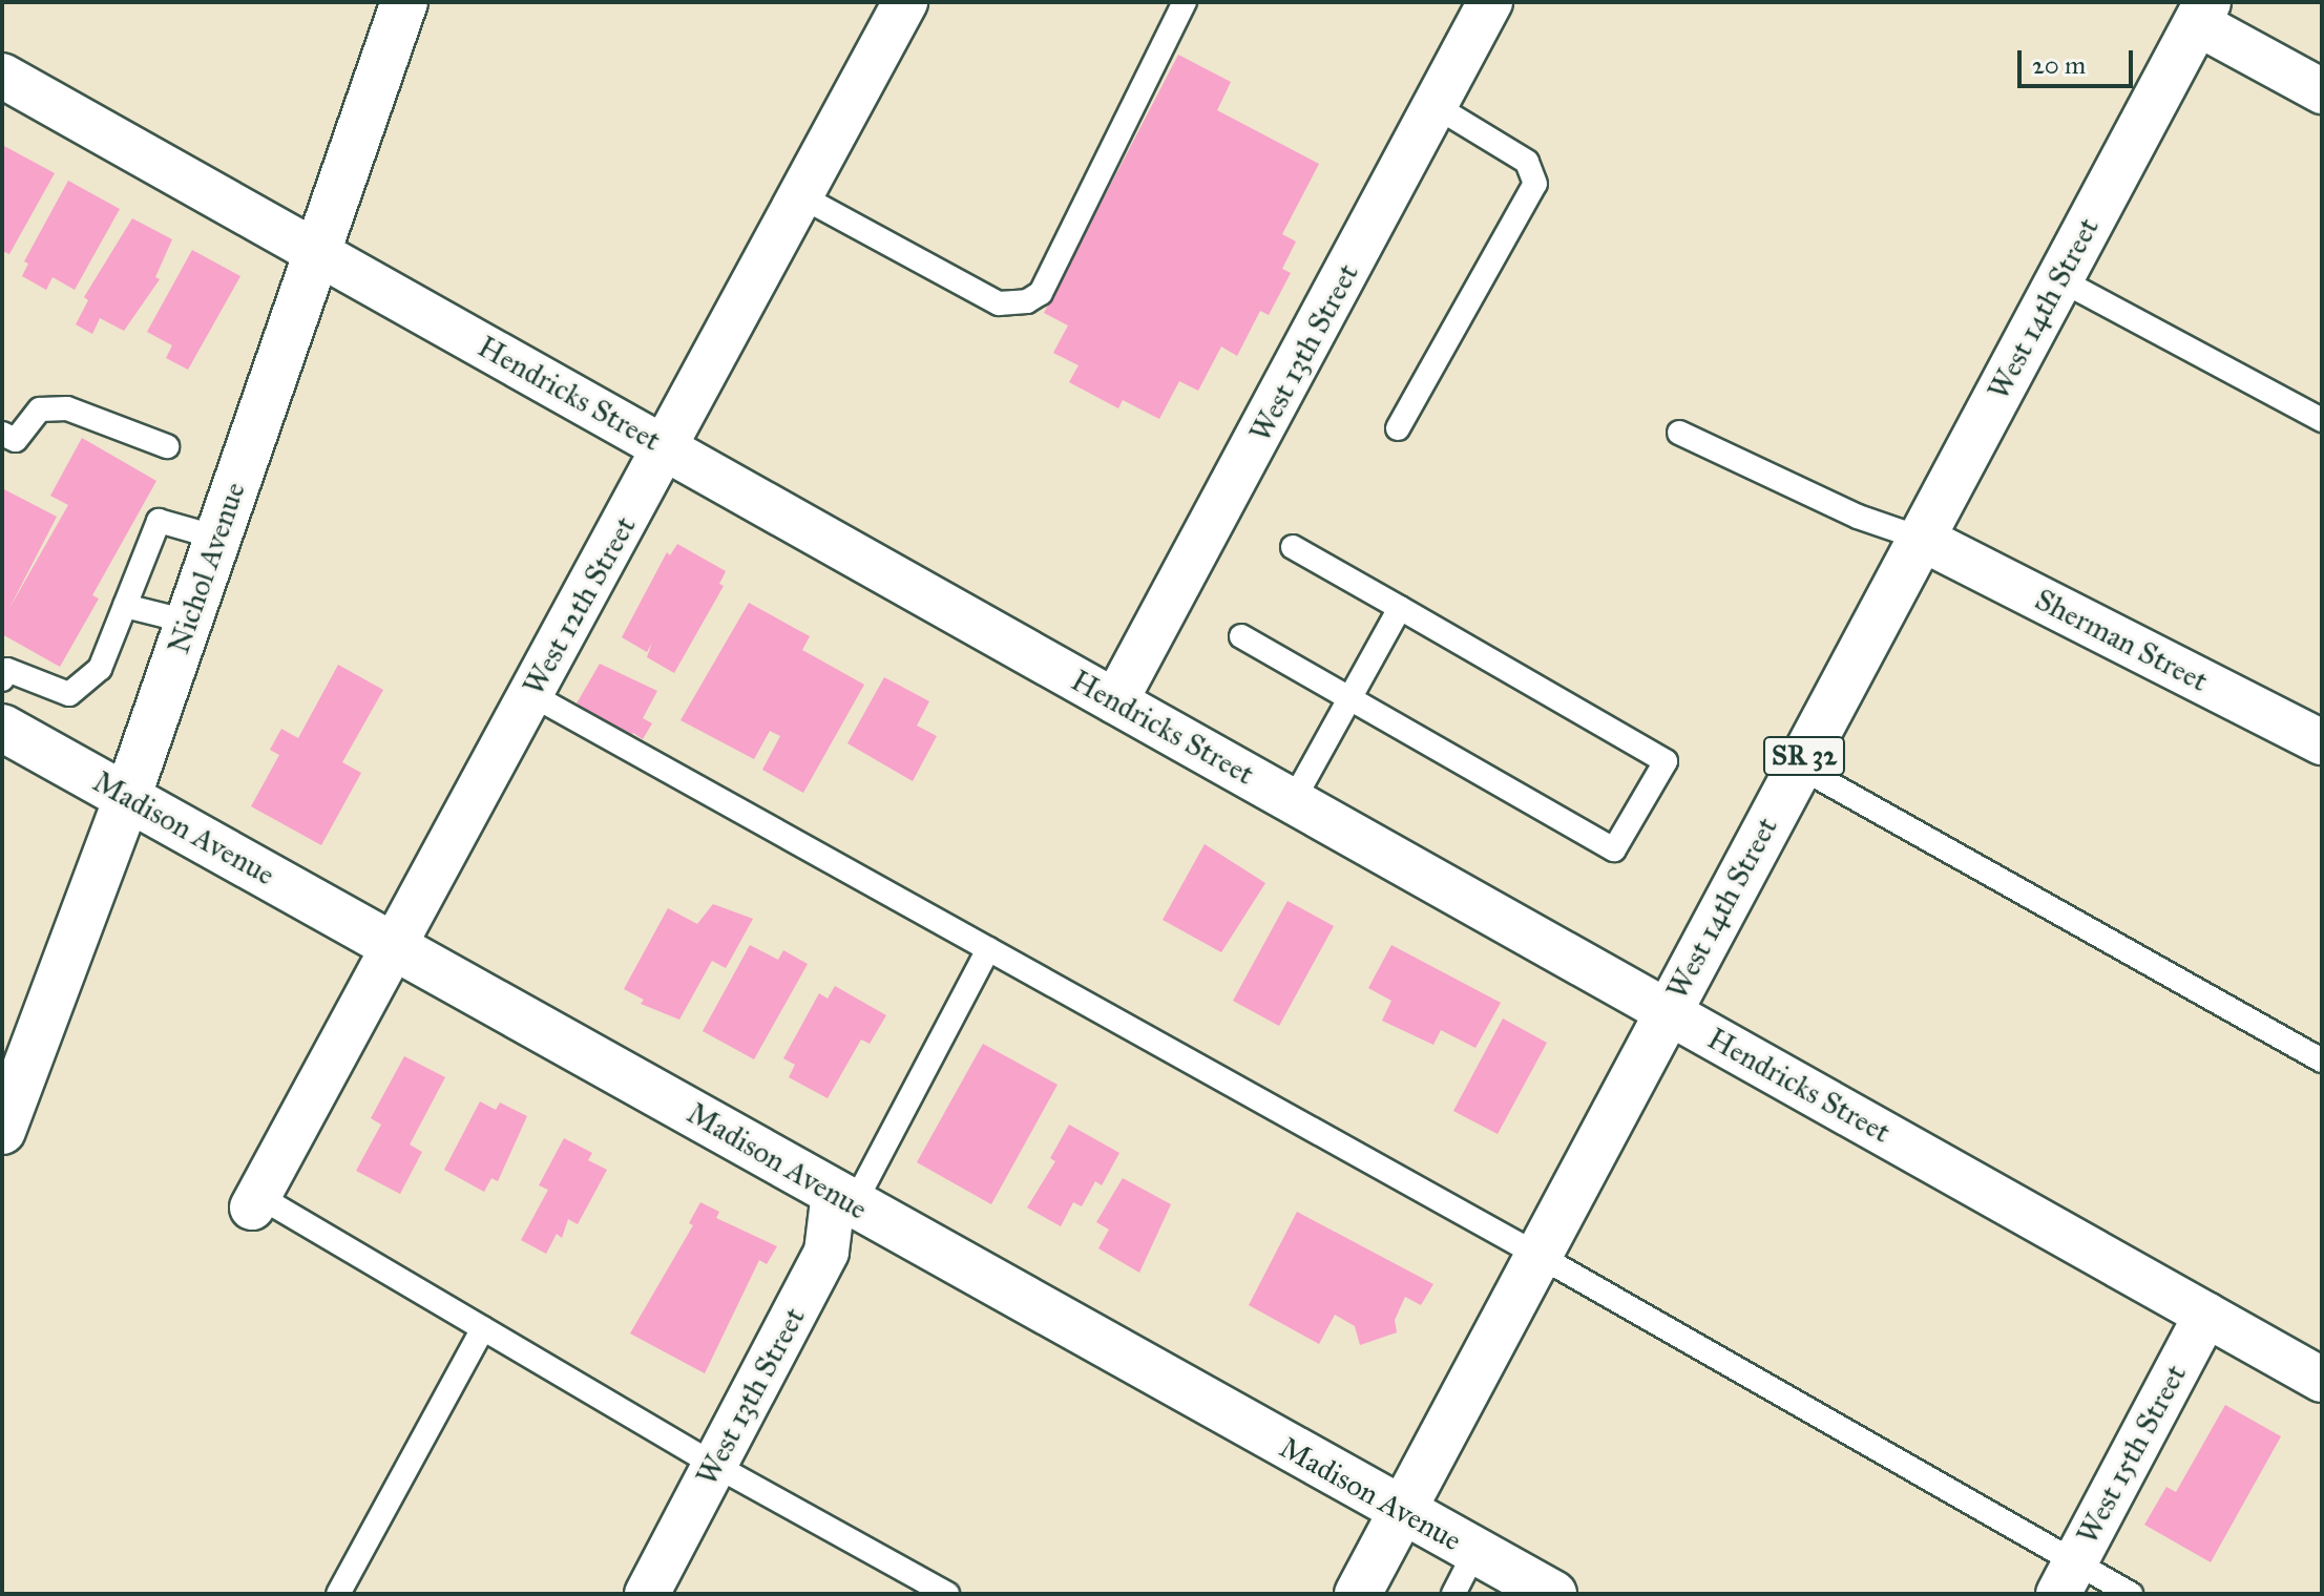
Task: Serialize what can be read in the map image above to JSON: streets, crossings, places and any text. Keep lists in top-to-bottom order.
{
  "streets": {
    "street": [
      "West 14th Street",
      "West 13th Street",
      "Hendricks Street",
      "Nichol Avenue",
      "West 12th Street",
      "Sherman Street",
      "SR 32",
      "Madison Avenue",
      "West 15th Street"
    ]
  },
  "crossings": [
    ["West 14th Street", "Hendricks Street"],
    ["West 14th Street", "Sherman Street"],
    ["West 14th Street", "Madison Avenue"],
    ["West 13th Street", "Hendricks Street"],
    ["West 13th Street", "Madison Avenue"],
    ["Hendricks Street", "Nichol Avenue"],
    ["Hendricks Street", "West 12th Street"],
    ["Hendricks Street", "West 15th Street"],
    ["Nichol Avenue", "Madison Avenue"],
    ["West 12th Street", "Madison Avenue"]
  ],
  "scale_bar": "20 m"
}
